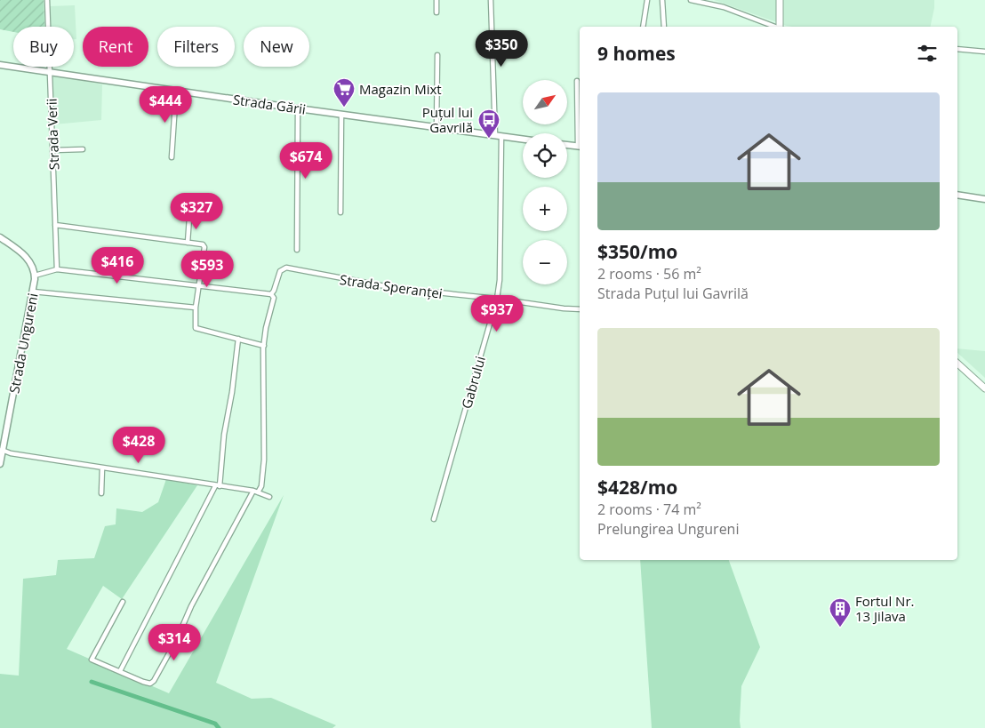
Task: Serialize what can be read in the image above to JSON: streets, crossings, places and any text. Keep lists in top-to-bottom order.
{
  "streets": {
    "main road": ["Strada Gării", "Strada Ungureni"],
    "street": ["Strada Verii", "Strada Speranței", "Gabrului"]
  },
  "crossings": [
    ["Strada Gării", "Strada Verii"],
    ["Strada Gării", "Gabrului"],
    ["Strada Speranței", "Gabrului"]
  ],
  "places": {
    "supermarket": ["Magazin Mixt"],
    "bus stop": ["Puțul lui Gavrilă"],
    "building": ["Fortul Nr. 13 Jilava"]
  },
  "north": "top right",
  "page": {
    "chip": [
      "Buy",
      "Rent",
      "Filters",
      "New"
    ],
    "heading": "9 homes",
    "price": [
      "$350",
      "$444",
      "$674",
      "$327",
      "$416",
      "$593",
      "$937",
      "$428",
      "$314"
    ],
    "map_buttons": ["+", "−"],
    "list": [
      {
        "name": "$350/mo",
        "note": "2 rooms · 56 m² · Strada Puțul lui Gavrilă"
      },
      {
        "name": "$428/mo",
        "note": "2 rooms · 74 m² · Prelungirea Ungureni"
      }
    ]
  }
}
